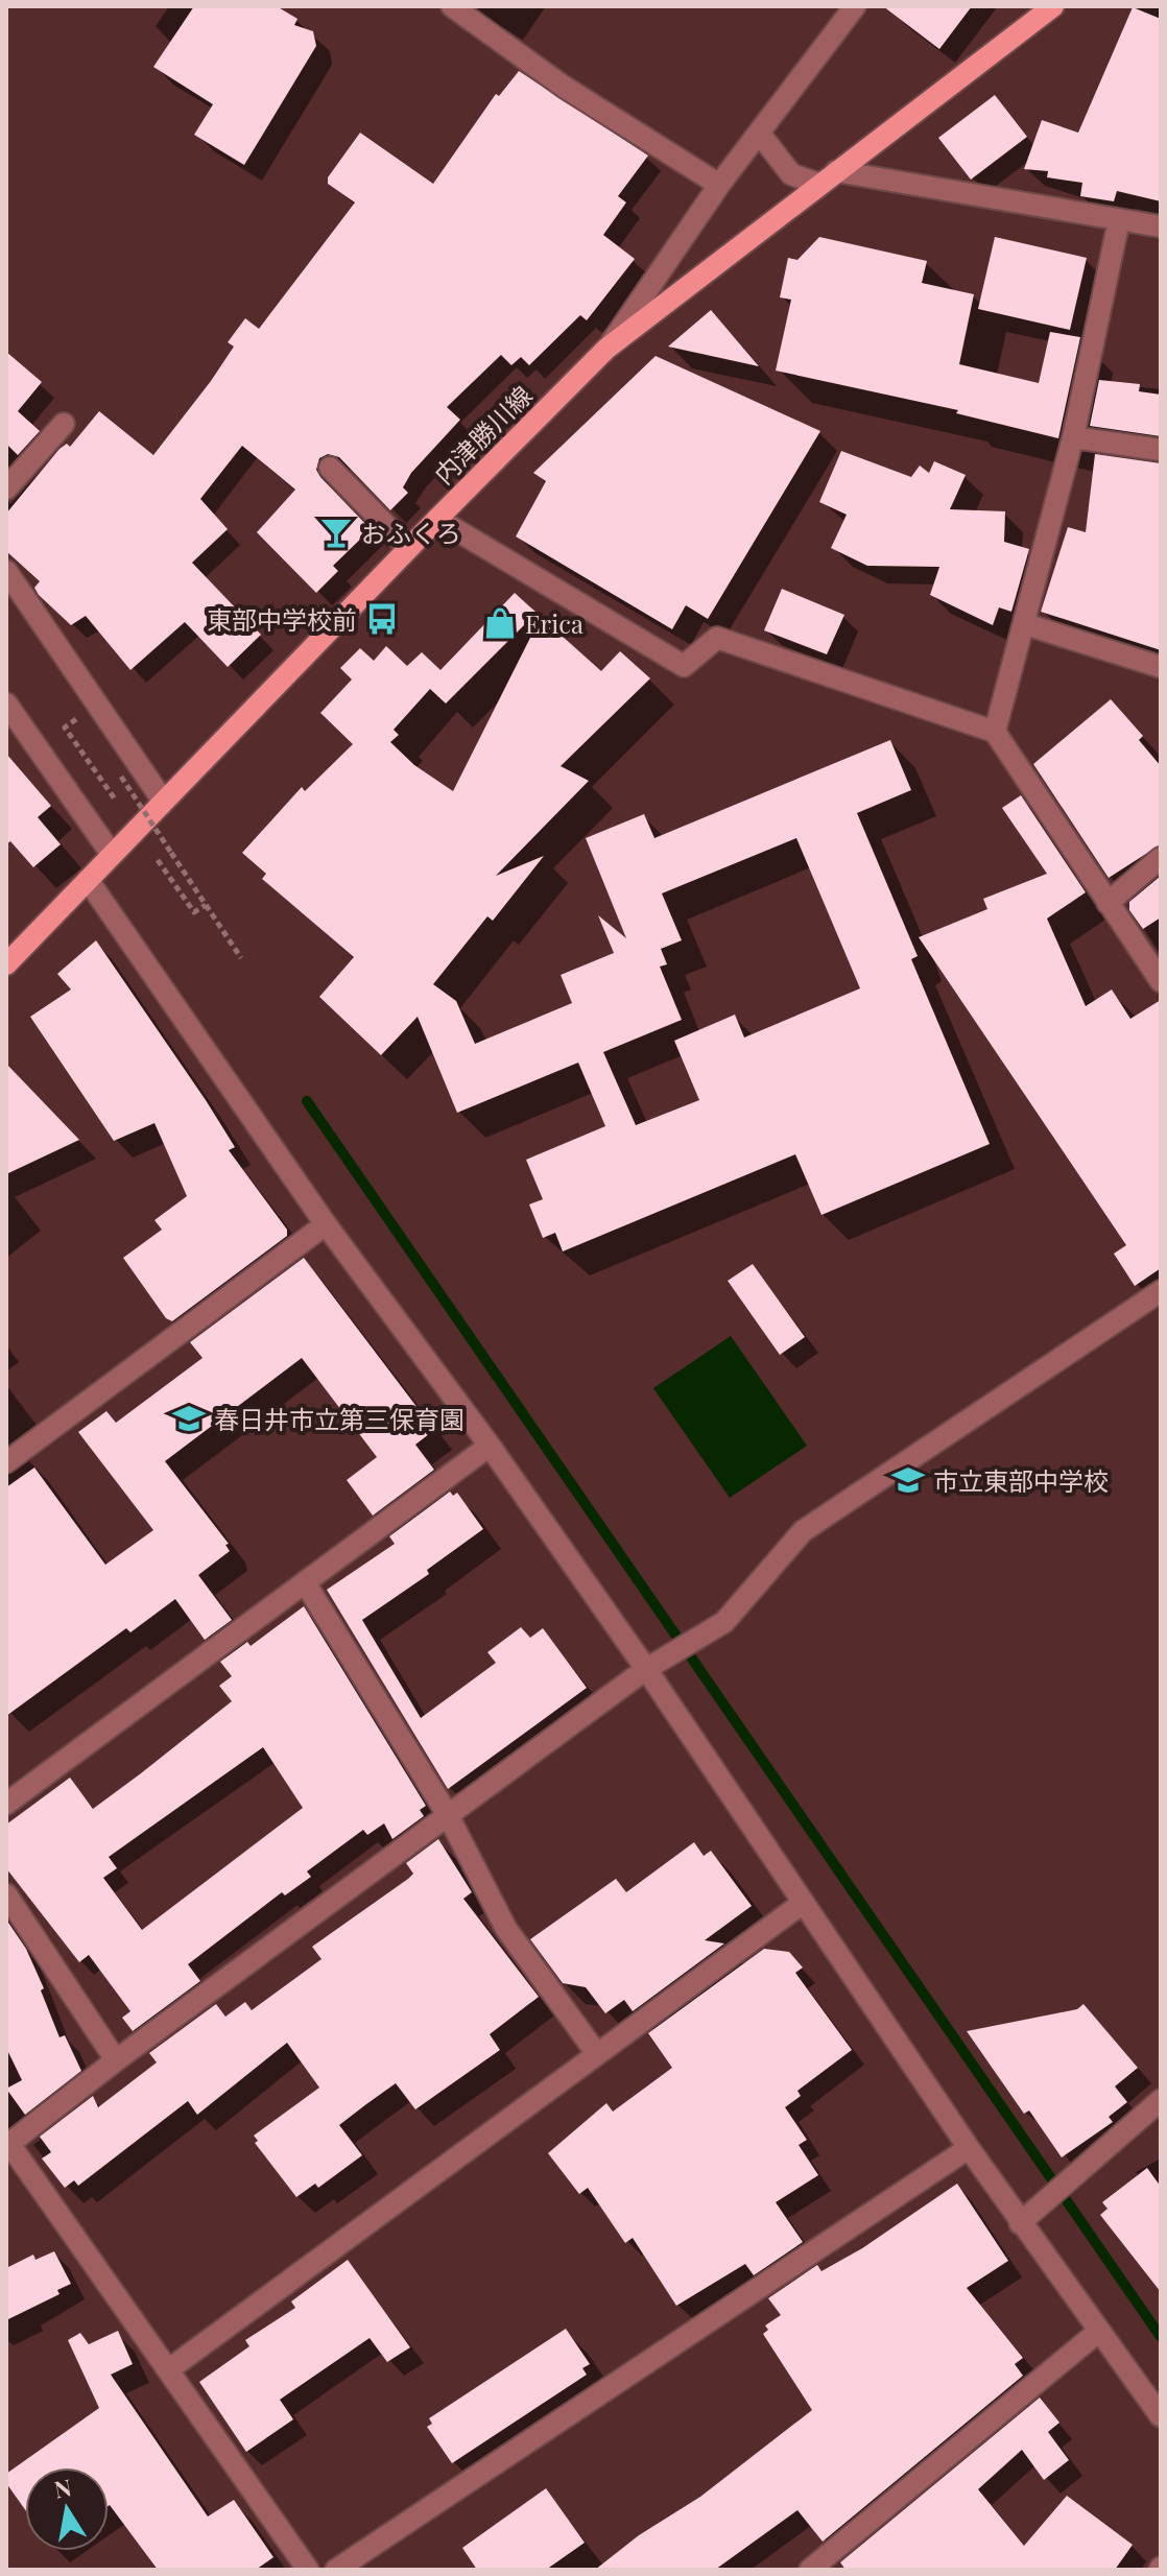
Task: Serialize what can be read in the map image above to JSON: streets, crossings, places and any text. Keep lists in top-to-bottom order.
{
  "streets": {
    "main road": ["内津勝川線"]
  },
  "places": {
    "bar": ["おふくろ"],
    "bus stop": ["東部中学校前"],
    "shop": ["Erica"],
    "school or university": ["春日井市立第三保育園", "市立東部中学校"]
  },
  "north": "top"
}
